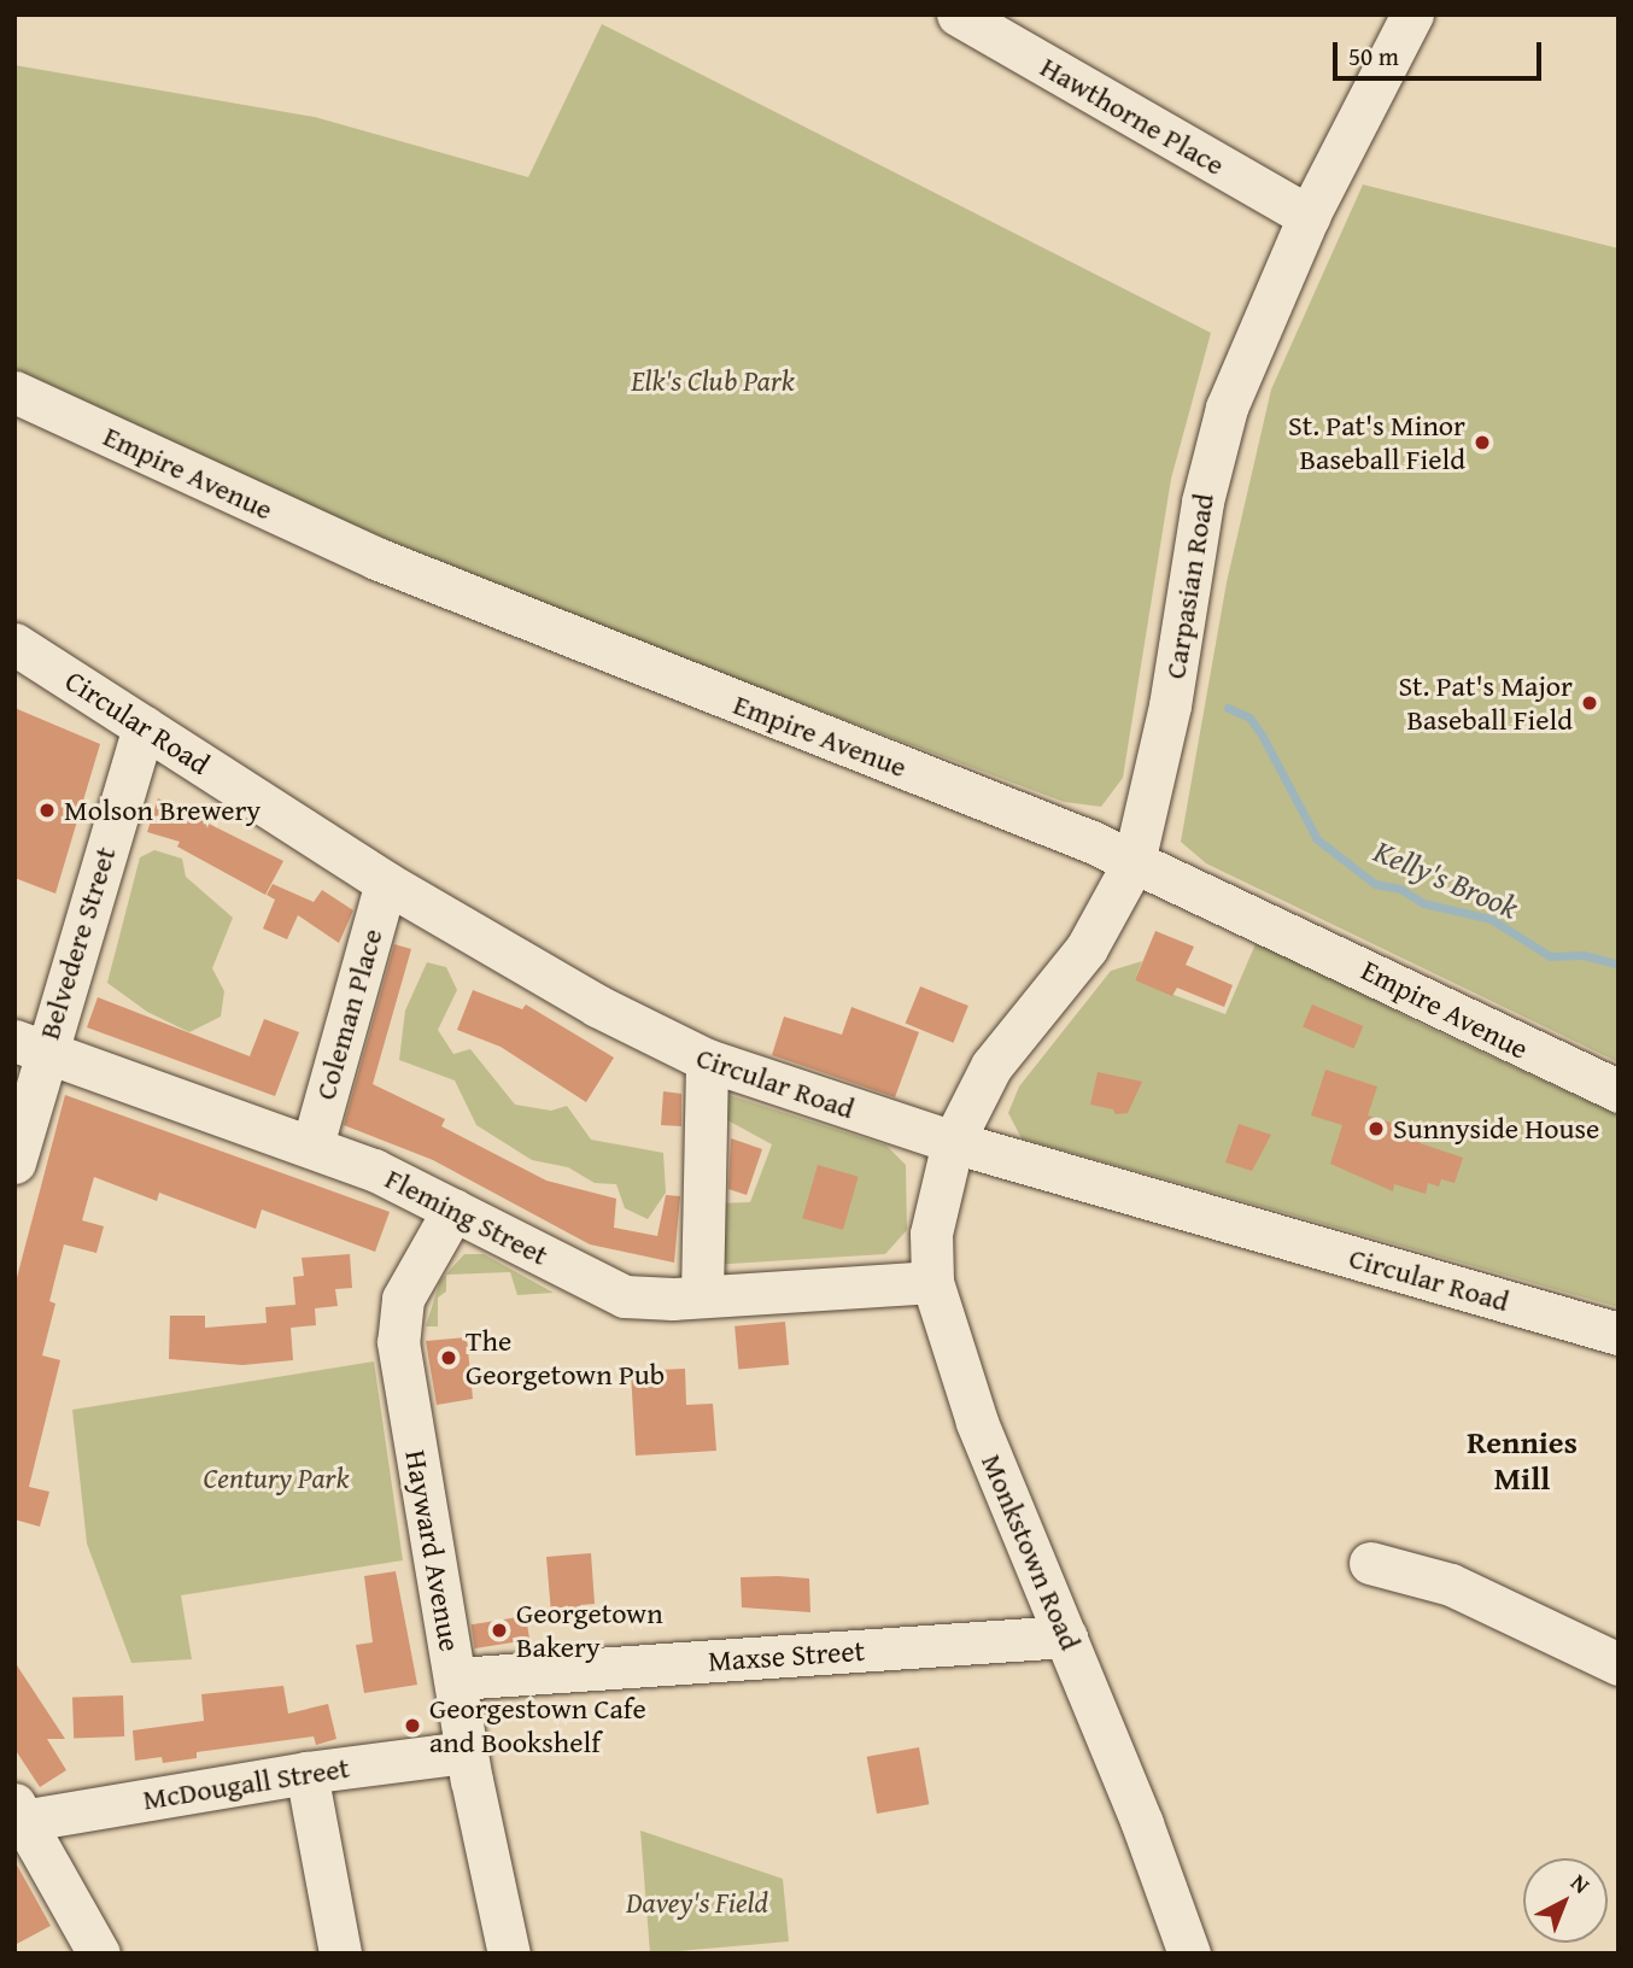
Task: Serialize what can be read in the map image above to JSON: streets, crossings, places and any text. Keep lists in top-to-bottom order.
{
  "streets": {
    "street": [
      "Hawthorne Place",
      "Empire Avenue",
      "Carpasian Road",
      "Circular Road",
      "Belvedere Street",
      "Coleman Place",
      "Fleming Street",
      "Hayward Avenue",
      "Monkstown Road",
      "Maxse Street",
      "McDougall Street"
    ]
  },
  "crossings": [
    ["Hawthorne Place", "Carpasian Road"],
    ["Empire Avenue", "Carpasian Road"],
    ["Carpasian Road", "Circular Road"],
    ["Carpasian Road", "Monkstown Road"],
    ["Circular Road", "Belvedere Street"],
    ["Circular Road", "Coleman Place"],
    ["Circular Road", "Monkstown Road"],
    ["Belvedere Street", "Fleming Street"],
    ["Coleman Place", "Fleming Street"],
    ["Fleming Street", "Hayward Avenue"],
    ["Fleming Street", "Monkstown Road"],
    ["Hayward Avenue", "Maxse Street"],
    ["Hayward Avenue", "McDougall Street"],
    ["Monkstown Road", "Maxse Street"]
  ],
  "districts": ["Rennies Mill"],
  "water": ["Kelly's Brook"],
  "parks": ["Elk's Club Park", "Century Park", "Davey's Field"],
  "places": [
    "St. Pat's Minor Baseball Field",
    "St. Pat's Major Baseball Field",
    "Molson Brewery",
    "Sunnyside House",
    "The Georgetown Pub",
    "Georgetown Bakery",
    "Georgestown Cafe and Bookshelf"
  ],
  "scale_bar": "50 m",
  "north": "top right"
}
